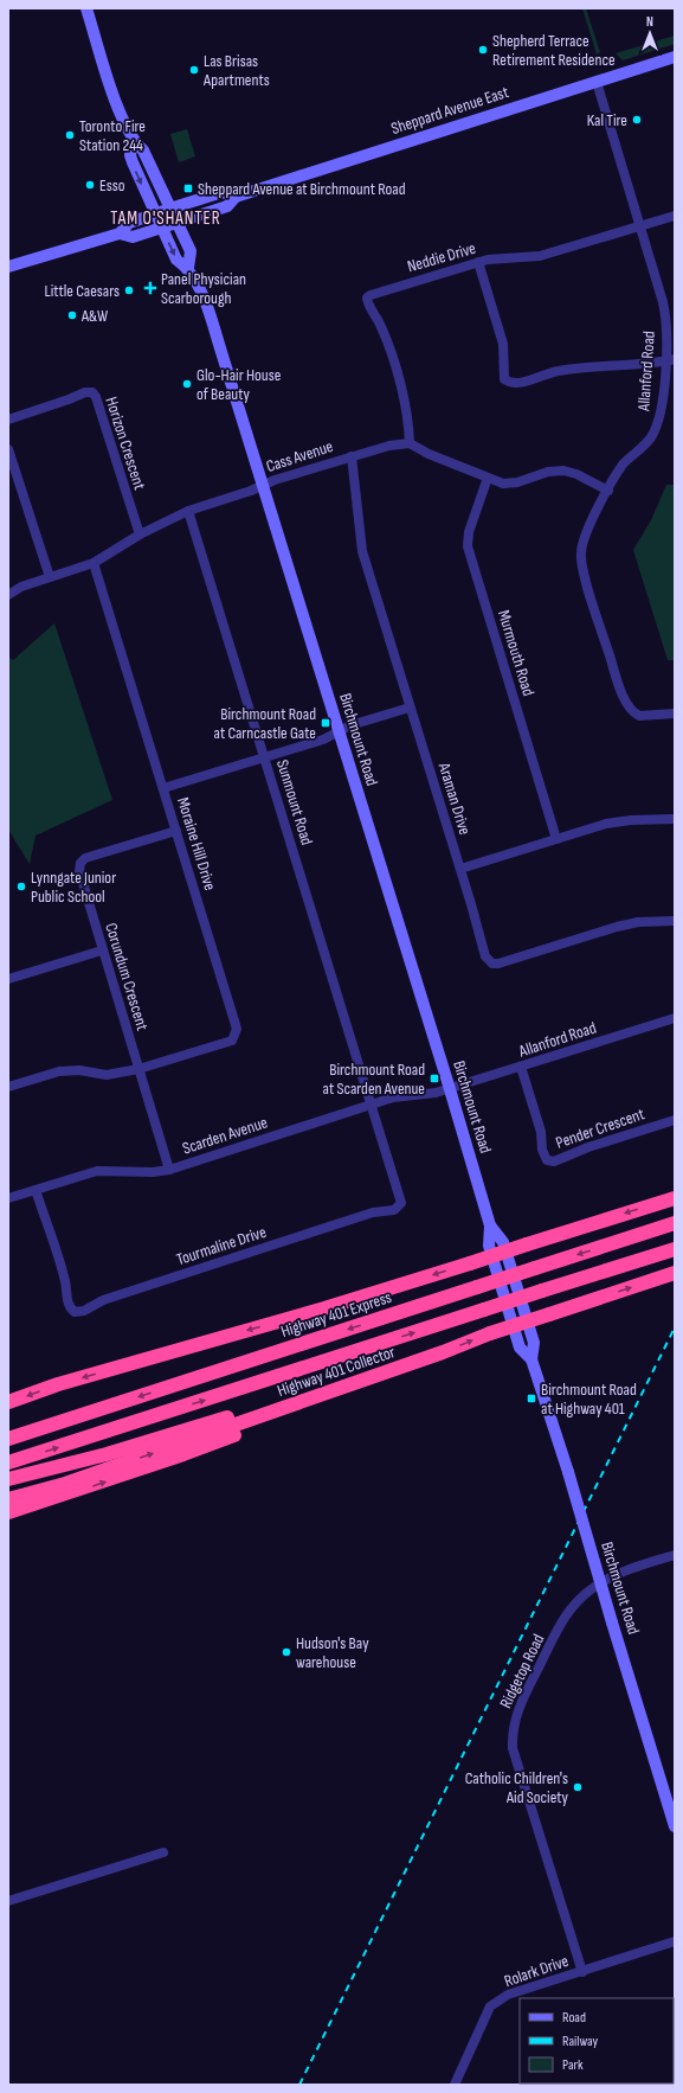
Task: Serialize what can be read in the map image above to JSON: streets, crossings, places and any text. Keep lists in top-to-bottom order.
{
  "streets": {
    "highway": ["Highway 401 Express", "Highway 401 Collector"],
    "main road": ["Sheppard Avenue East", "Birchmount Road"],
    "street": [
      "Neddie Drive",
      "Allanford Road",
      "Horizon Crescent",
      "Cass Avenue",
      "Murmouth Road",
      "Araman Drive",
      "Sunmount Road",
      "Moraine Hill Drive",
      "Corundum Crescent",
      "Pender Crescent",
      "Scarden Avenue",
      "Tourmaline Drive",
      "Ridgetop Road",
      "Rolark Drive"
    ]
  },
  "crossings": [
    ["Sheppard Avenue East", "Allanford Road"],
    ["Sheppard Avenue East", "Birchmount Road"],
    ["Neddie Drive", "Allanford Road"],
    ["Neddie Drive", "Cass Avenue"],
    ["Allanford Road", "Birchmount Road"],
    ["Allanford Road", "Pender Crescent"],
    ["Allanford Road", "Scarden Avenue"],
    ["Horizon Crescent", "Cass Avenue"],
    ["Cass Avenue", "Birchmount Road"],
    ["Cass Avenue", "Araman Drive"],
    ["Cass Avenue", "Sunmount Road"],
    ["Cass Avenue", "Moraine Hill Drive"],
    ["Birchmount Road", "Scarden Avenue"],
    ["Sunmount Road", "Scarden Avenue"],
    ["Sunmount Road", "Tourmaline Drive"],
    ["Moraine Hill Drive", "Corundum Crescent"],
    ["Corundum Crescent", "Scarden Avenue"],
    ["Scarden Avenue", "Tourmaline Drive"],
    ["Ridgetop Road", "Rolark Drive"]
  ],
  "districts": ["TAM O'SHANTER"],
  "places": {
    "other": [
      "Shepherd Terrace Retirement Residence",
      "Las Brisas Apartments",
      "Kal Tire",
      "Toronto Fire Station 244",
      "Esso",
      "Little Caesars",
      "A&W",
      "Glo-Hair House of Beauty",
      "Lynngate Junior Public School",
      "Hudson's Bay warehouse",
      "Catholic Children's Aid Society"
    ],
    "transit": [
      "Sheppard Avenue at Birchmount Road",
      "Birchmount Road at Carncastle Gate",
      "Birchmount Road at Scarden Avenue",
      "Birchmount Road at Highway 401"
    ],
    "health": ["Panel Physician Scarborough"]
  },
  "legend": ["Road", "Railway", "Park"],
  "north": "top"
}
